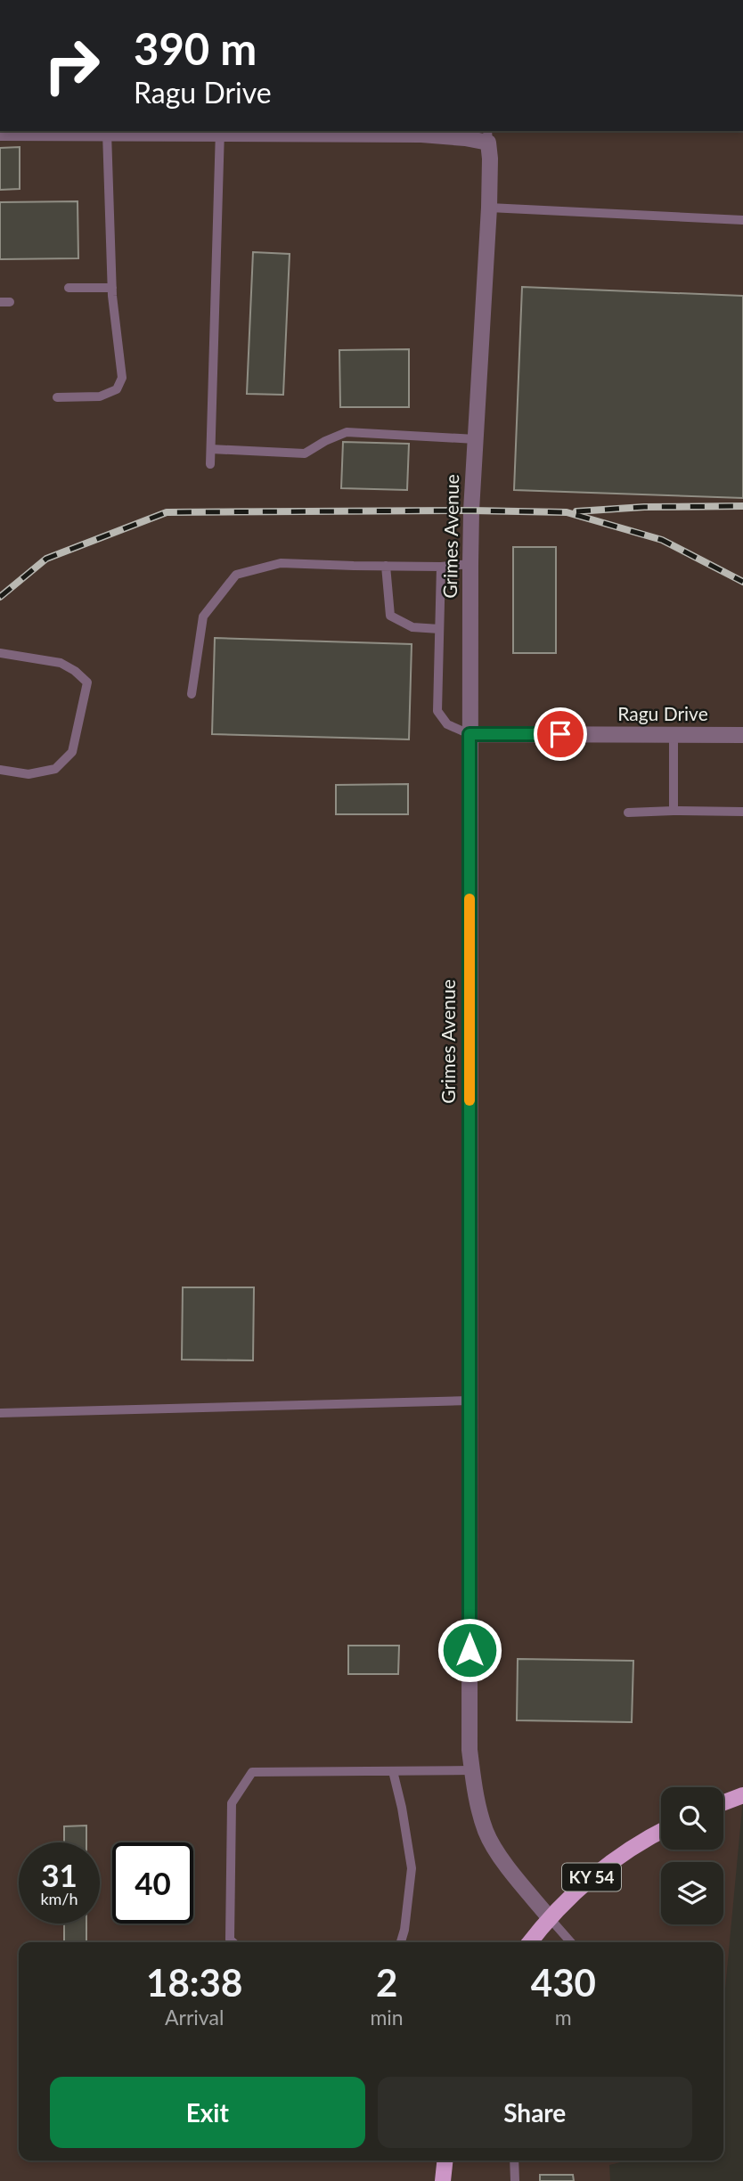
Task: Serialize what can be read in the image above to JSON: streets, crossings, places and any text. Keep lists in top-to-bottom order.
{
  "streets": {
    "main road": ["KY 54"],
    "street": ["Grimes Avenue", "Ragu Drive"]
  },
  "crossings": [
    ["Grimes Avenue", "Ragu Drive"],
    ["Grimes Avenue", "KY 54"]
  ],
  "page": {
    "turn": ["390 m", "Ragu Drive"],
    "speed": "31 km/h",
    "limit": "40",
    "eta": [
      "18:38",
      "Arrival",
      "2",
      "min",
      "430",
      "m"
    ],
    "buttons": ["Exit", "Share"]
  }
}
